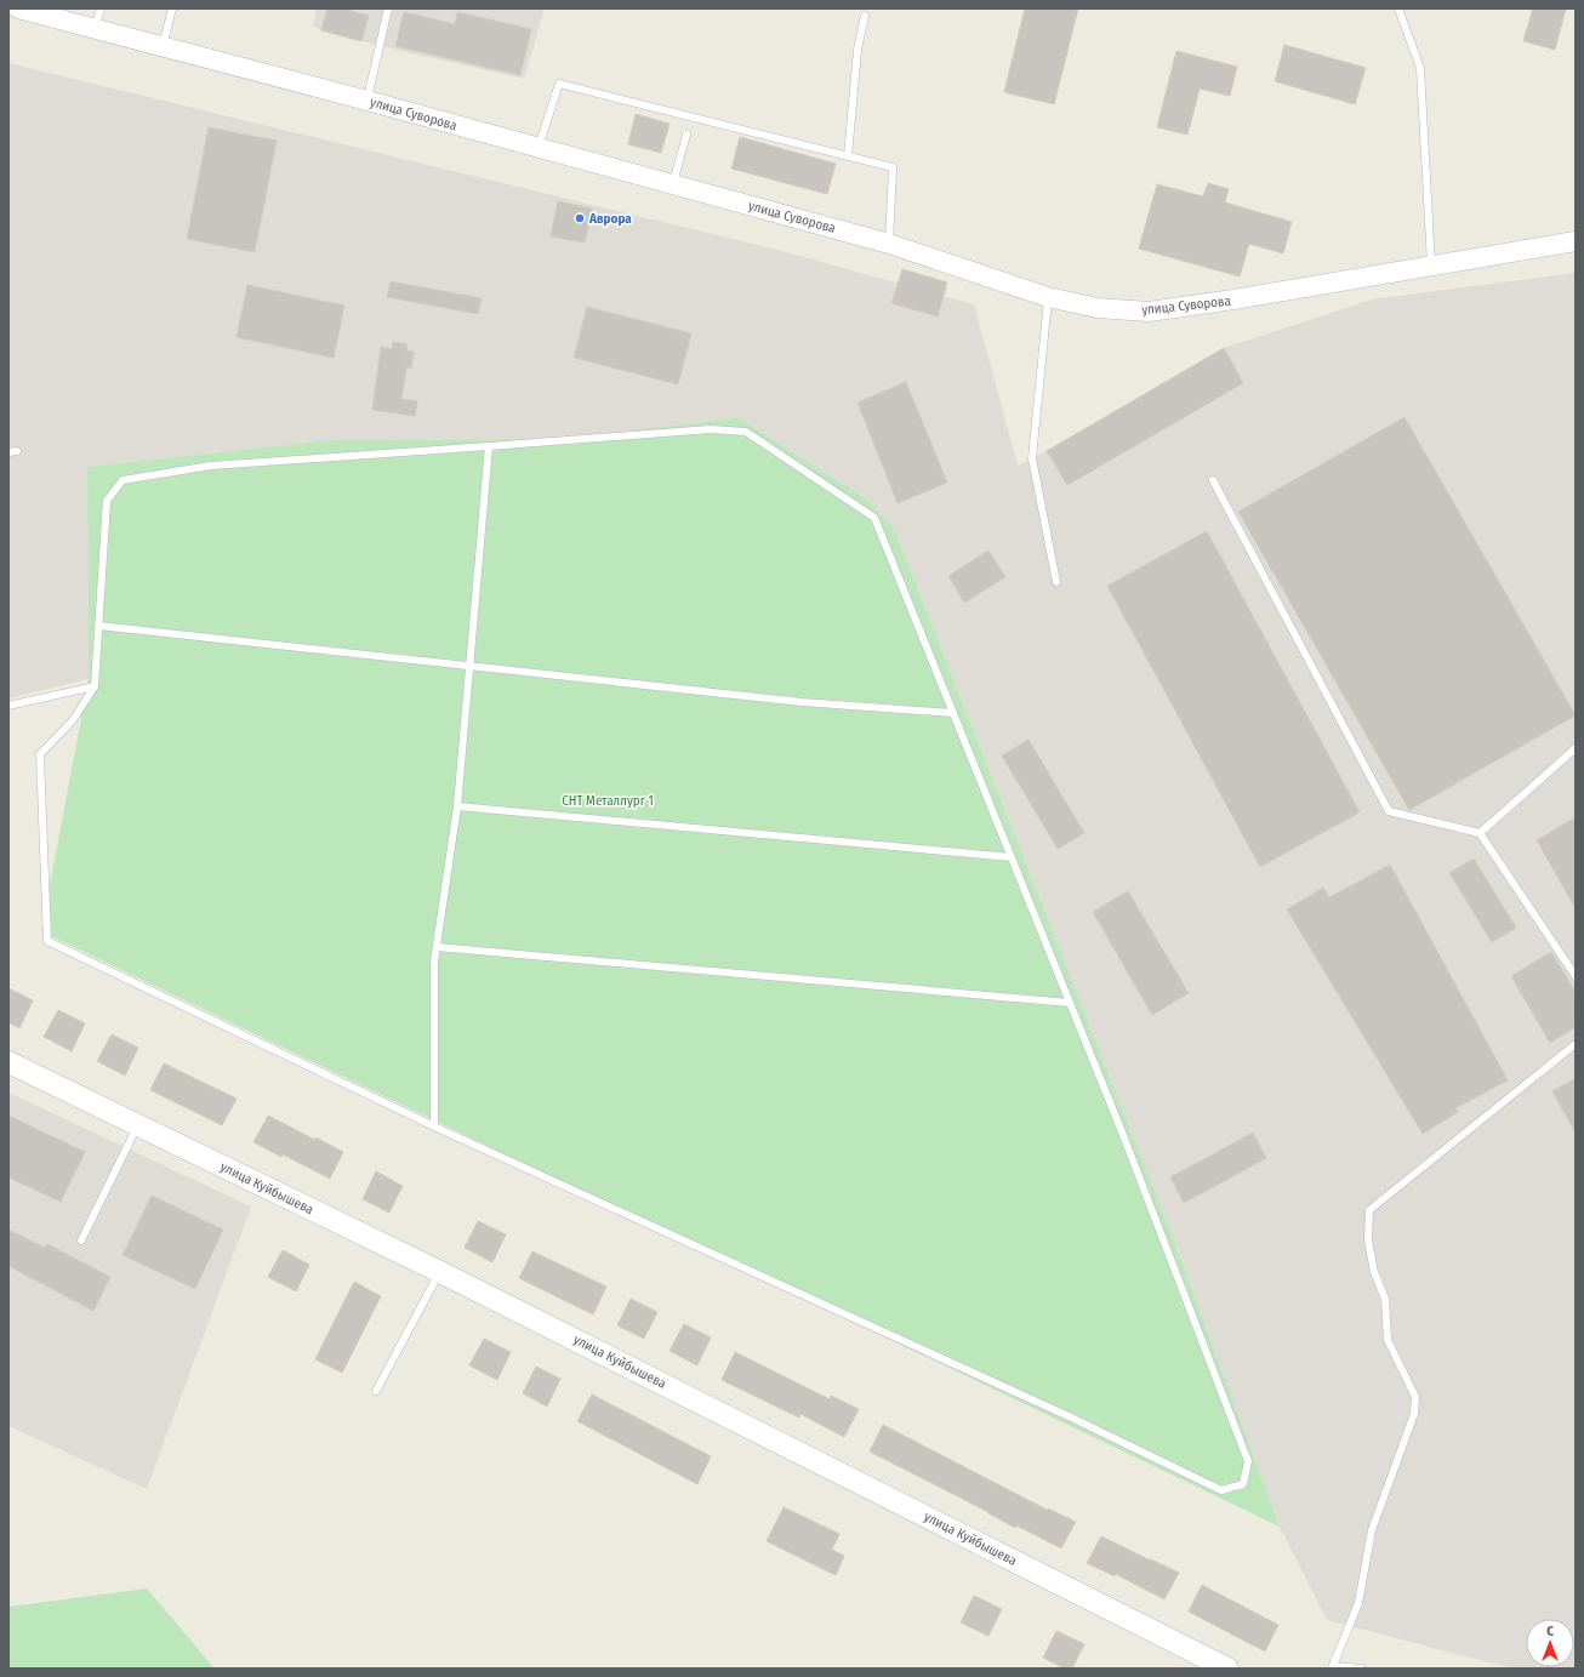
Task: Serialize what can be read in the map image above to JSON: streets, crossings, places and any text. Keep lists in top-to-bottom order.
{
  "streets": {
    "main road": ["улица Куйбышева"],
    "street": ["улица Суворова"]
  },
  "parks": ["СНТ Металлург 1"],
  "places": ["Аврора"],
  "north": "top"
}
